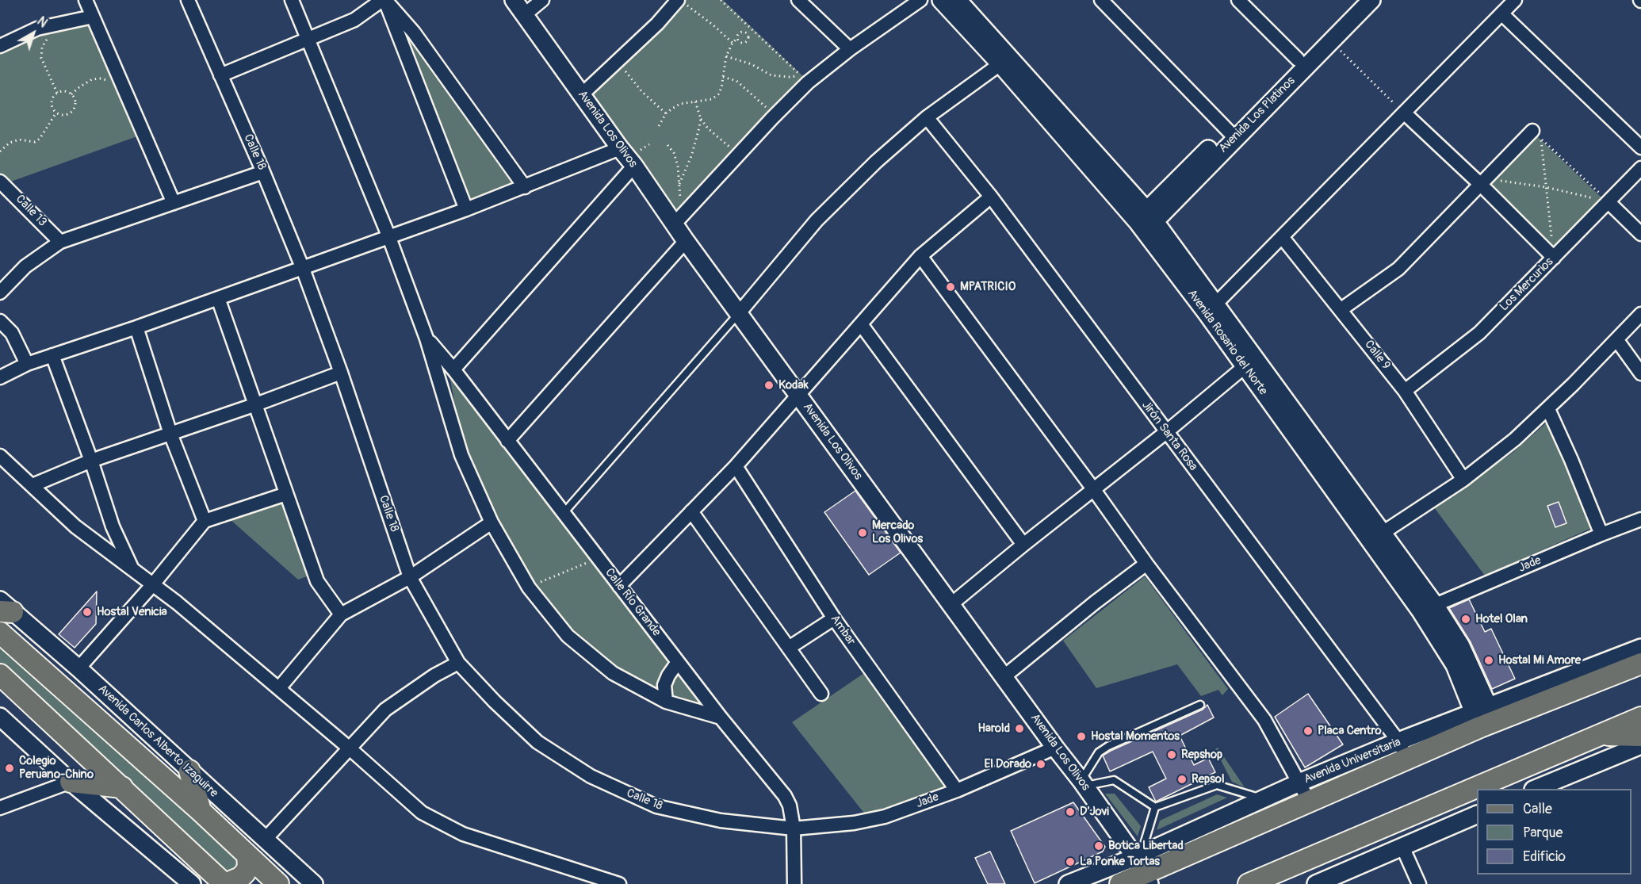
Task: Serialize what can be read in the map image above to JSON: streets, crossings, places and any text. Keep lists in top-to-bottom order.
{
  "streets": {
    "main road": ["Avenida Carlos Alberto Izaguirre", "Avenida Universitaria"],
    "street": [
      "Avenida Los Platinos",
      "Avenida Los Olivos",
      "Calle 18",
      "Calle 13",
      "Los Mercurios",
      "Avenida Rosario del Norte",
      "Calle 9",
      "Jirón Santa Rosa",
      "Jade",
      "Calle Río Grande",
      "Ambar"
    ]
  },
  "crossings": [
    ["Avenida Los Platinos", "Avenida Rosario del Norte"],
    ["Avenida Los Olivos", "Jade"],
    ["Avenida Los Olivos", "Avenida Universitaria"],
    ["Calle 18", "Jade"],
    ["Calle 18", "Calle Río Grande"],
    ["Los Mercurios", "Calle 9"],
    ["Avenida Rosario del Norte", "Jade"],
    ["Avenida Rosario del Norte", "Avenida Universitaria"],
    ["Jirón Santa Rosa", "Avenida Universitaria"],
    ["Jade", "Calle Río Grande"],
    ["Jade", "Ambar"]
  ],
  "places": [
    "MPATRICIO",
    "Kodak",
    "Mercado Los Olivos",
    "Hostal Venicia",
    "Hotel Olan",
    "Hostal Mi Amore",
    "Harold",
    "Placa Centro",
    "Hostal Momentos",
    "Repshop",
    "El Dorado",
    "Colegio Peruano-Chino",
    "Repsol",
    "D'Jovi",
    "Botica Libertad",
    "La Ponke Tortas"
  ],
  "legend": ["Calle", "Parque", "Edificio"],
  "north": "top right"
}
